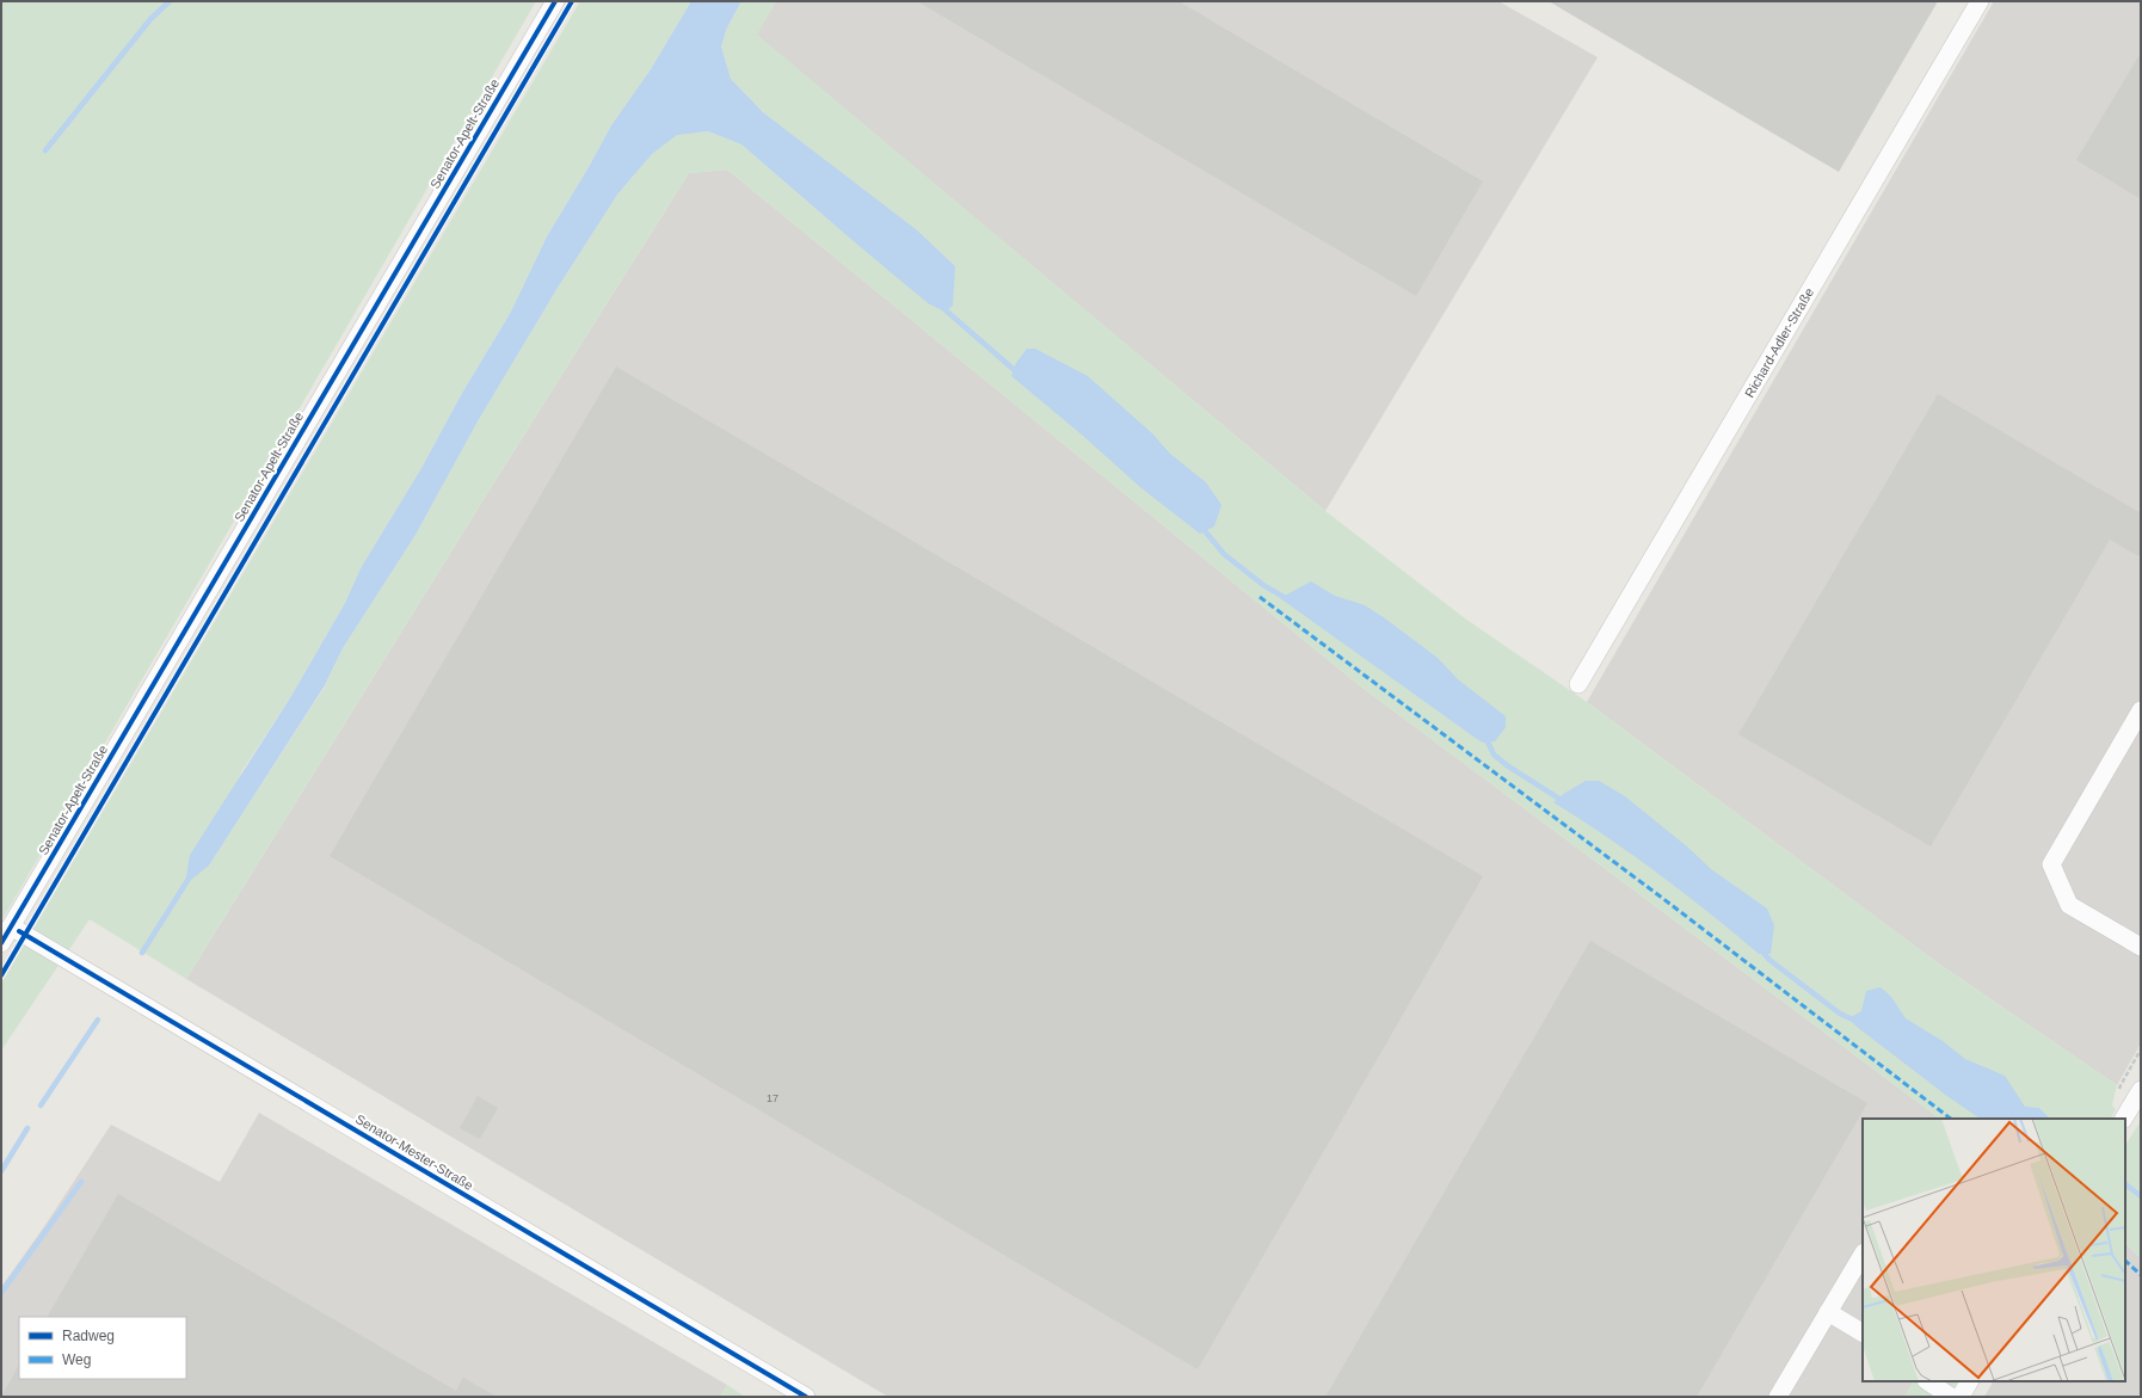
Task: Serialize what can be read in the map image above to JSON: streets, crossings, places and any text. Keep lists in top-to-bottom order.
{
  "streets": {
    "street": ["Senator-Apelt-Straße", "Richard-Adler-Straße", "Senator-Mester-Straße"]
  },
  "crossings": [
    ["Senator-Apelt-Straße", "Senator-Mester-Straße"]
  ],
  "house_numbers": ["17"],
  "legend": ["Radweg", "Weg"]
}
